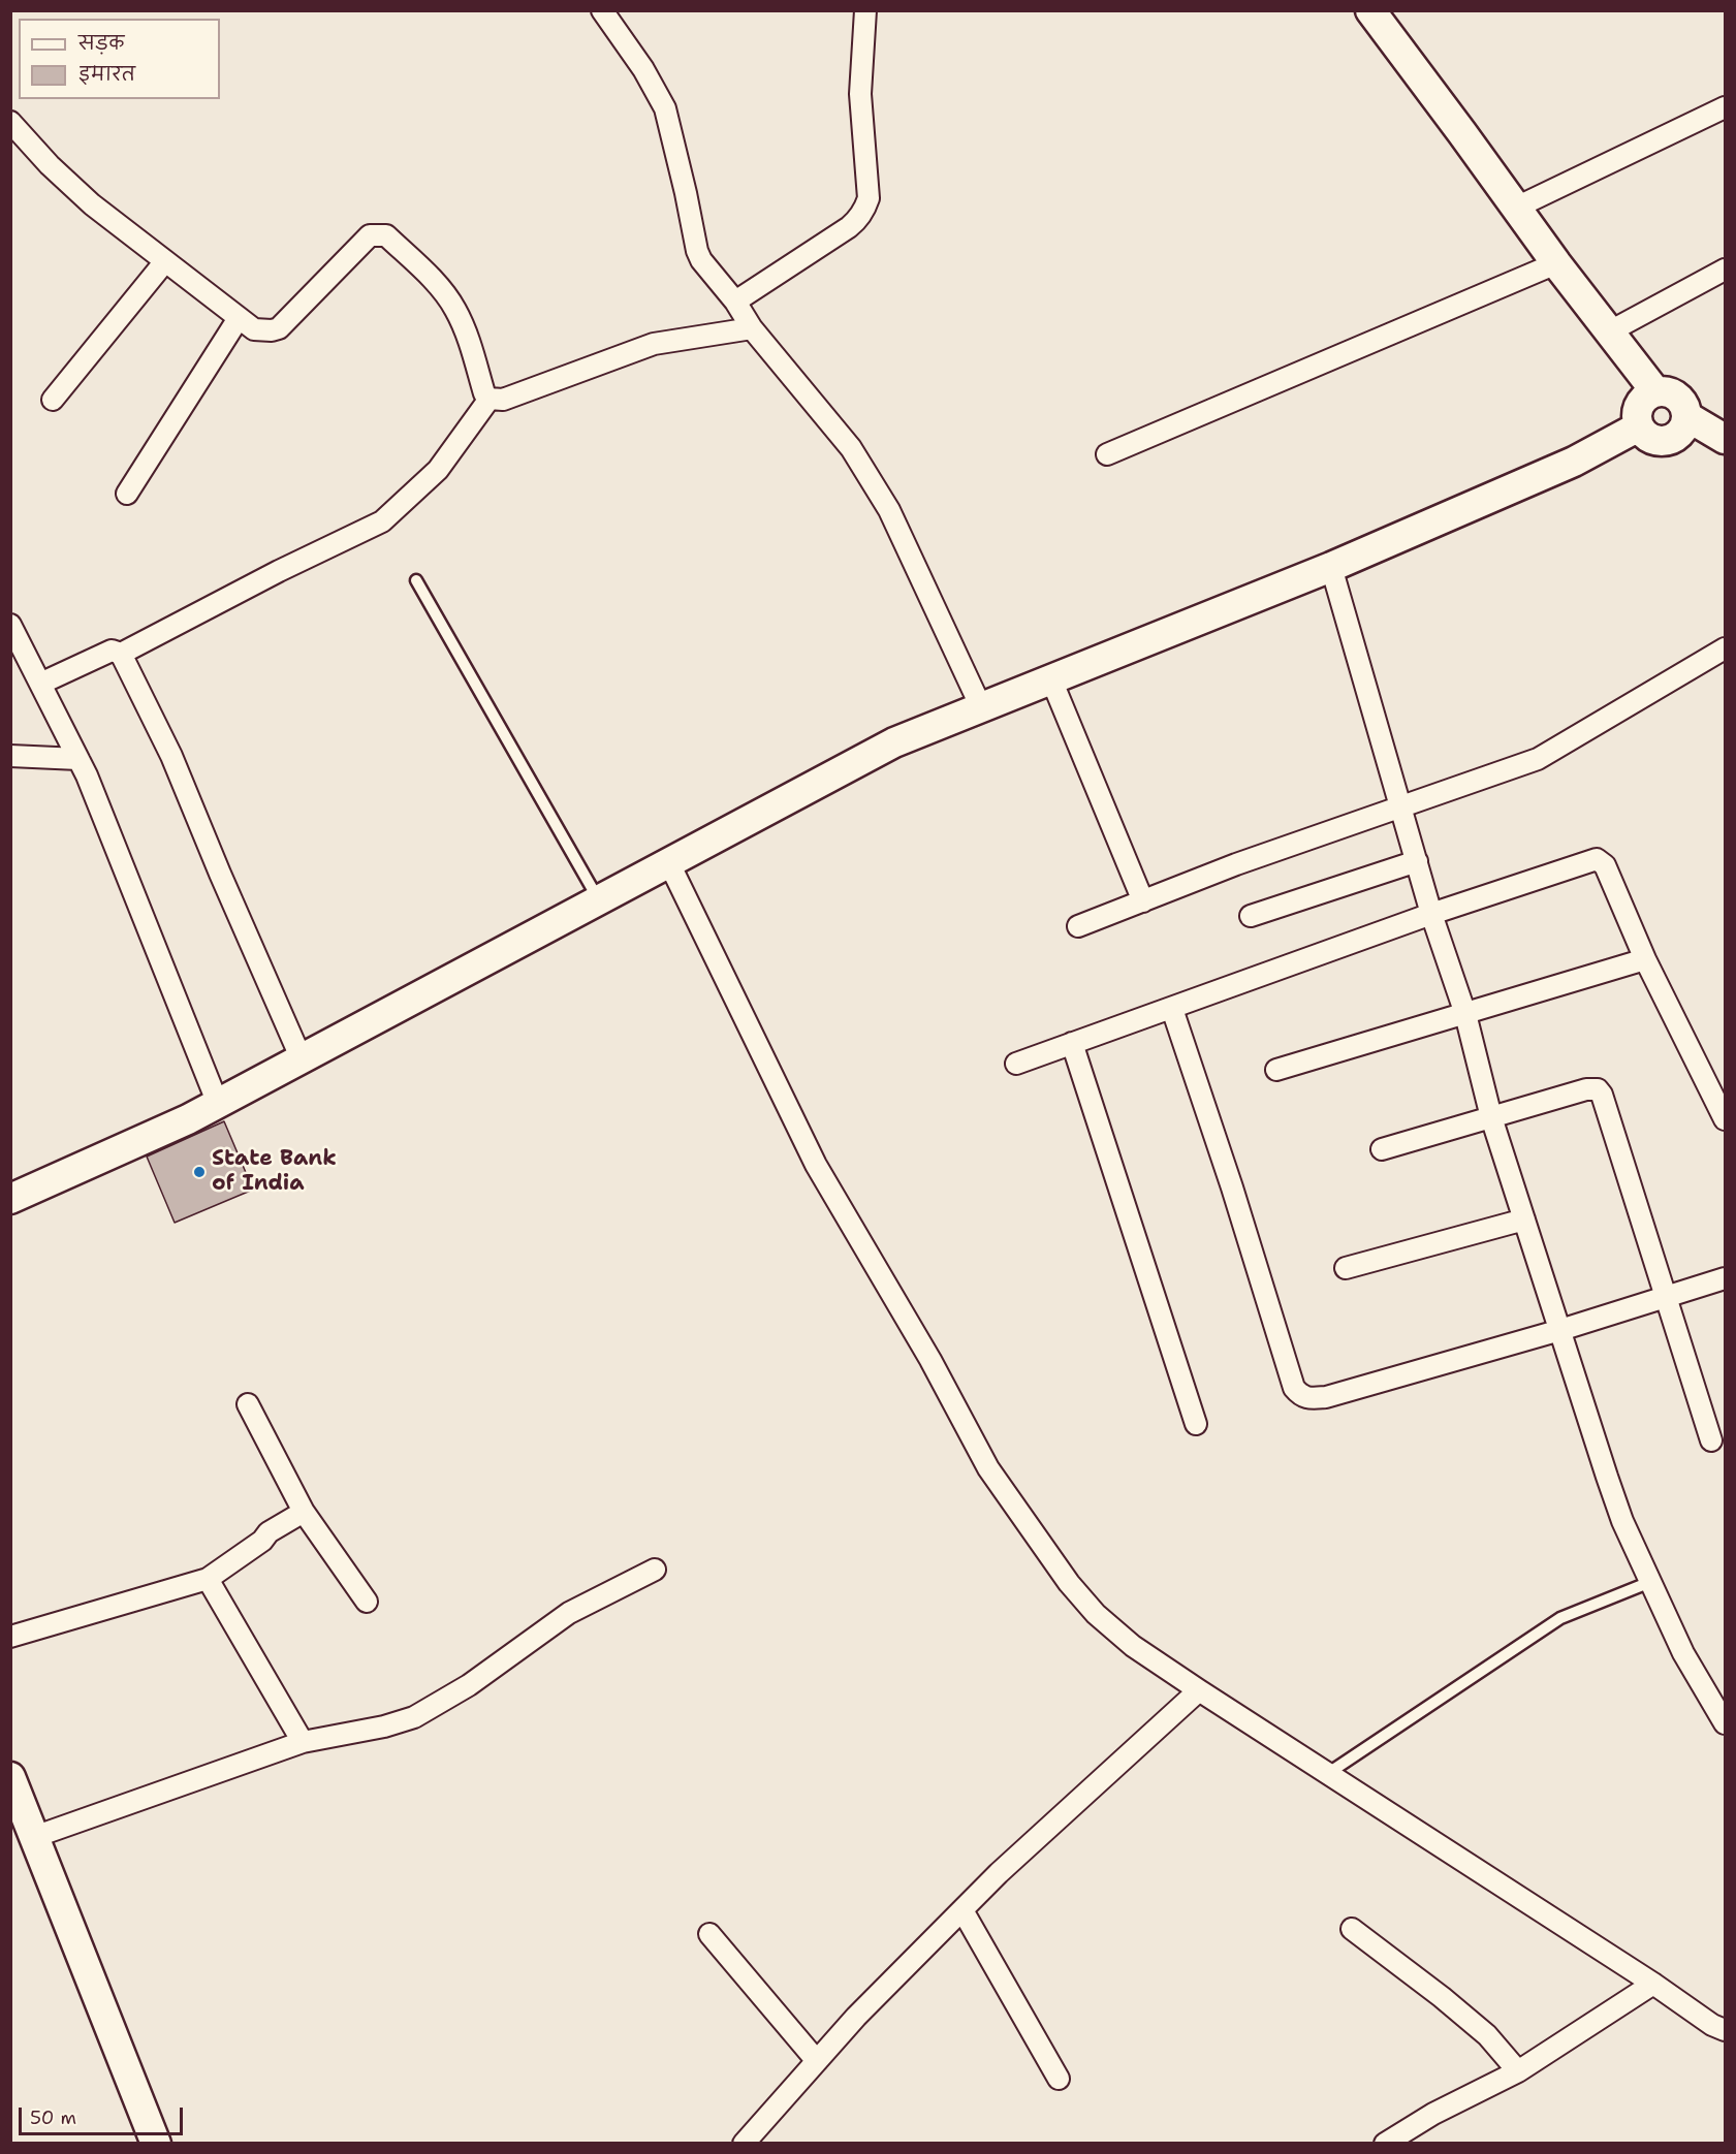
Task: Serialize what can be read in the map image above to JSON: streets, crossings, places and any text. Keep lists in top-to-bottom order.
{
  "places": ["State Bank of India"],
  "legend": ["सड़क", "इमारत"],
  "scale_bar": "50 m"
}
